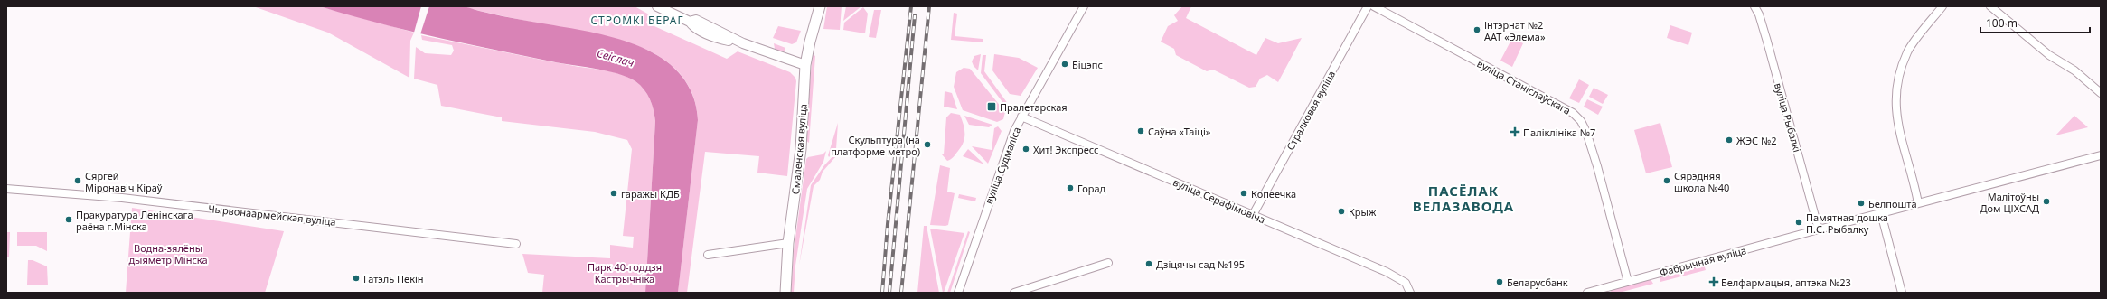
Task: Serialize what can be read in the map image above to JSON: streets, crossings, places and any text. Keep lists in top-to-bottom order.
{
  "streets": {
    "main road": ["Смаленская вуліца"],
    "street": [
      "вуліца Станіслаўскага",
      "Стралковая вуліца",
      "вуліца Рыбалкі",
      "вуліца Судмаліса",
      "вуліца Серафімовіча",
      "Чырвонаармейская вуліца",
      "Фабрычная вуліца"
    ]
  },
  "crossings": [
    ["вуліца Станіслаўскага", "Фабрычная вуліца"],
    ["Стралковая вуліца", "вуліца Серафімовіча"],
    ["вуліца Рыбалкі", "Фабрычная вуліца"],
    ["вуліца Судмаліса", "вуліца Серафімовіча"]
  ],
  "districts": ["СТРОМКІ БЕРАГ", "ПАСЁЛАК ВЕЛАЗАВОДА"],
  "water": ["Свіслач"],
  "parks": ["Водна-зялёны дыяметр Мінска", "Парк 40-годдзя Кастрычніка"],
  "places": {
    "other": [
      "Інтэрнат №2 ААТ «Элема»",
      "Біцэпс",
      "Саўна «Таіці»",
      "ЖЭС №2",
      "Скульптура (на платформе метро)",
      "Хит! Экспресс",
      "Сяргей Міронавіч Кіраў",
      "Сярэдняя школа №40",
      "Горад",
      "гаражы КДБ",
      "Копеечка",
      "Малітоўны Дом ЦІХСАД",
      "Белпошта",
      "Крыж",
      "Пракуратура Ленінскага раёна г.Мінска",
      "Памятная дошка П.С. Рыбалку",
      "Дзіцячы сад №195",
      "Гатэль Пекін",
      "Беларусбанк"
    ],
    "transit": ["Пралетарская"],
    "health": ["Паліклініка №7", "Белфармацыя, аптэка №23"]
  },
  "scale_bar": "100 m"
}
